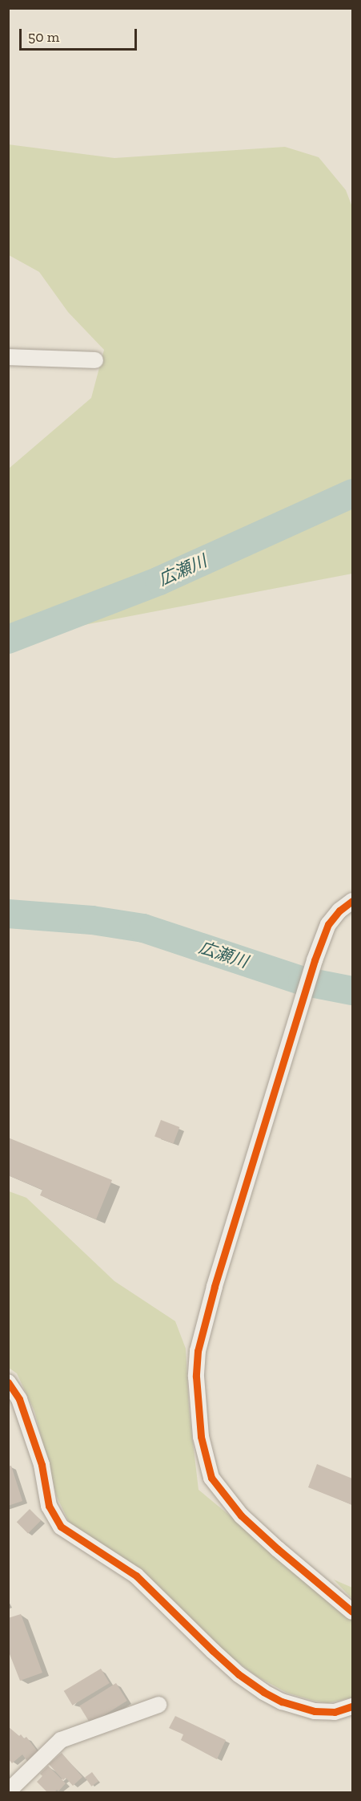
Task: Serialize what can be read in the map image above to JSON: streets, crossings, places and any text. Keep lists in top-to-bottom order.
{
  "water": ["広瀬川"],
  "scale_bar": "50 m"
}
